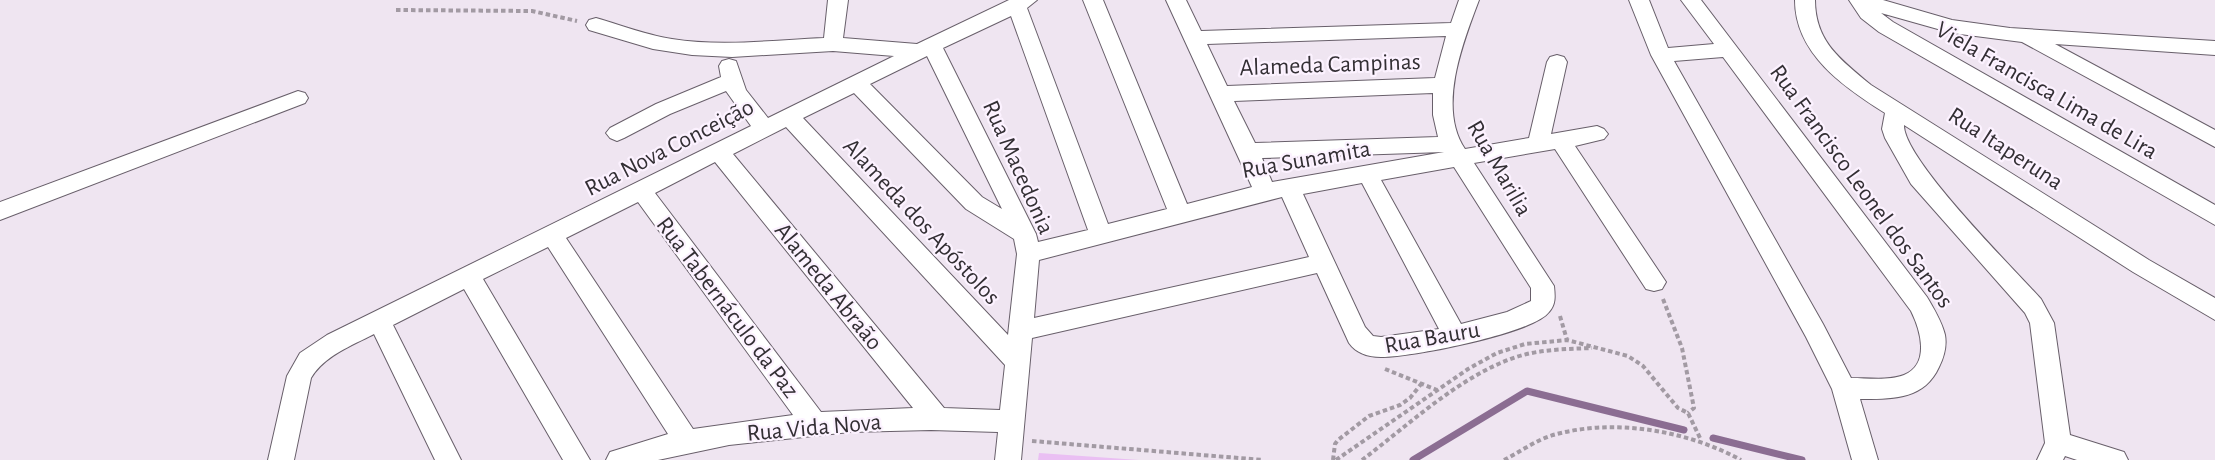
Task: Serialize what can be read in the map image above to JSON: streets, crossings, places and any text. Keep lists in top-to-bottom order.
{
  "streets": {
    "street": [
      "Alameda Campinas",
      "Viela Francisca Lima de Lira",
      "Rua Nova Conceição",
      "Rua Itaperuna",
      "Rua Sunamita",
      "Rua Macedonia",
      "Rua Marilia",
      "Rua Francisco Leonel dos Santos",
      "Alameda dos Apóstolos",
      "Alameda Abraão",
      "Rua Tabernáculo da Paz",
      "Rua Bauru",
      "Rua Vida Nova"
    ]
  },
  "crossings": [
    ["Alameda Campinas", "Rua Marilia"],
    ["Rua Nova Conceição", "Rua Macedonia"],
    ["Rua Nova Conceição", "Alameda dos Apóstolos"],
    ["Rua Nova Conceição", "Alameda Abraão"],
    ["Rua Nova Conceição", "Rua Tabernáculo da Paz"],
    ["Rua Sunamita", "Rua Macedonia"],
    ["Rua Sunamita", "Rua Marilia"],
    ["Rua Sunamita", "Alameda dos Apóstolos"],
    ["Rua Sunamita", "Rua Bauru"],
    ["Rua Macedonia", "Alameda dos Apóstolos"],
    ["Rua Macedonia", "Rua Vida Nova"],
    ["Rua Marilia", "Rua Bauru"],
    ["Alameda Abraão", "Rua Vida Nova"],
    ["Rua Tabernáculo da Paz", "Rua Vida Nova"]
  ]
}
